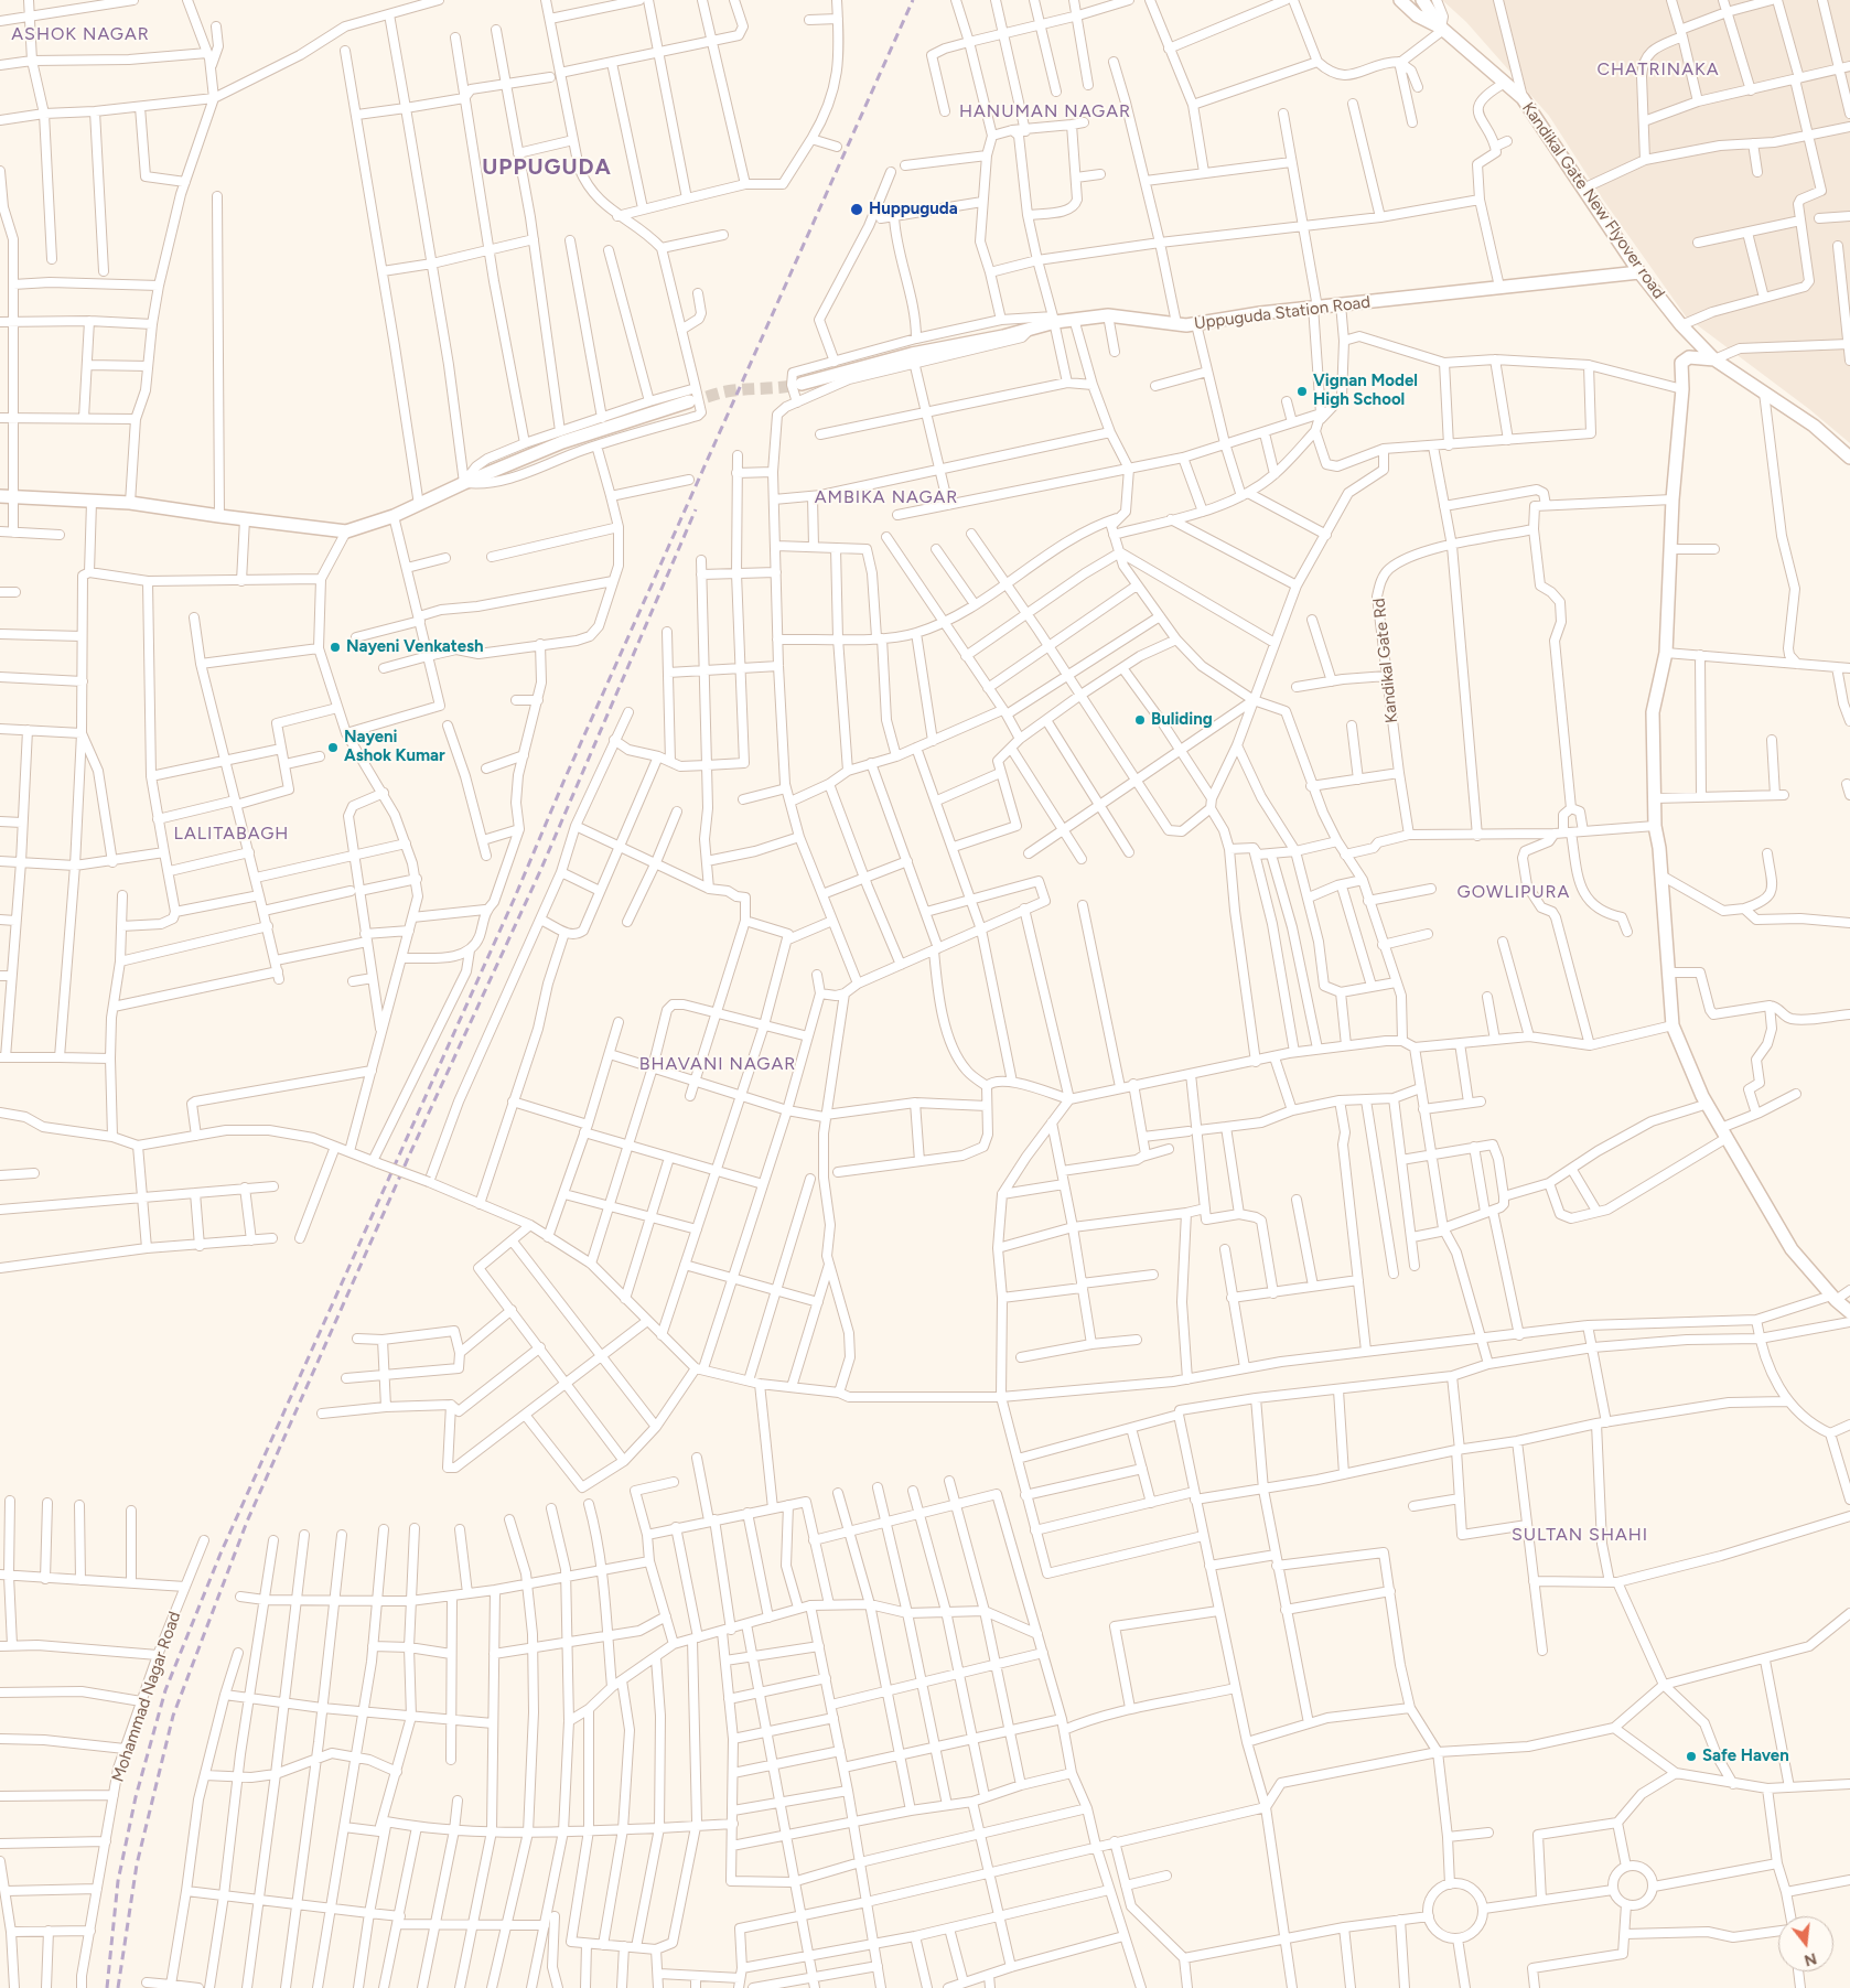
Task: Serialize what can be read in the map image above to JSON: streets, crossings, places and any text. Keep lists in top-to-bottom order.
{
  "streets": {
    "street": [
      "Kandikal Gate New Flyover road",
      "Uppuguda Station Road",
      "Kandikal Gate Rd",
      "Mohammad Nagar Road"
    ]
  },
  "crossings": [
    ["Kandikal Gate New Flyover road", "Uppuguda Station Road"]
  ],
  "districts": [
    "ASHOK NAGAR",
    "CHATRINAKA",
    "HANUMAN NAGAR",
    "UPPUGUDA",
    "AMBIKA NAGAR",
    "LALITABAGH",
    "GOWLIPURA",
    "BHAVANI NAGAR",
    "SULTAN SHAHI"
  ],
  "places": [
    "Huppuguda",
    "Vignan Model High School",
    "Nayeni Venkatesh",
    "Buliding",
    "Nayeni Ashok Kumar",
    "Safe Haven"
  ],
  "north": "bottom"
}
